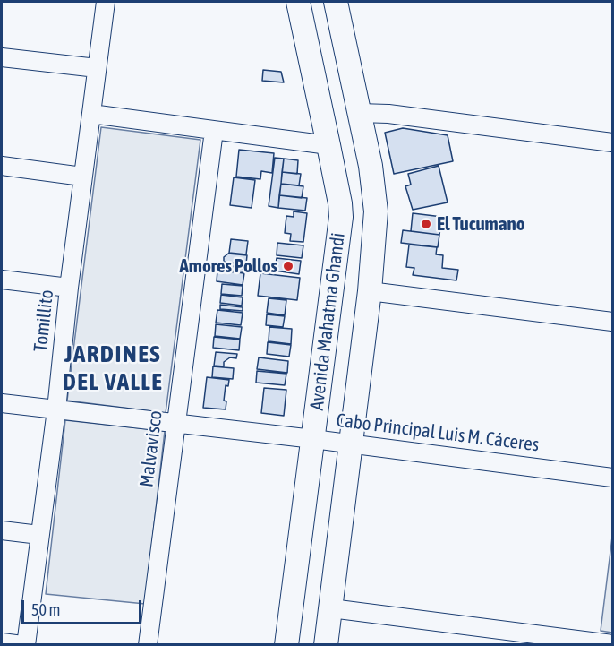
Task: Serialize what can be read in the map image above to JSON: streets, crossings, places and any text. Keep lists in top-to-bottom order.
{
  "streets": {
    "main road": ["Avenida Mahatma Ghandi"],
    "street": ["Tomillito", "Cabo Principal Luis M. Cáceres", "Malvavisco"]
  },
  "crossings": [
    ["Tomillito", "Cabo Principal Luis M. Cáceres"],
    ["Avenida Mahatma Ghandi", "Cabo Principal Luis M. Cáceres"],
    ["Cabo Principal Luis M. Cáceres", "Malvavisco"]
  ],
  "districts": ["JARDINES DEL VALLE"],
  "places": ["El Tucumano", "Amores Pollos"],
  "scale_bar": "50 m"
}
